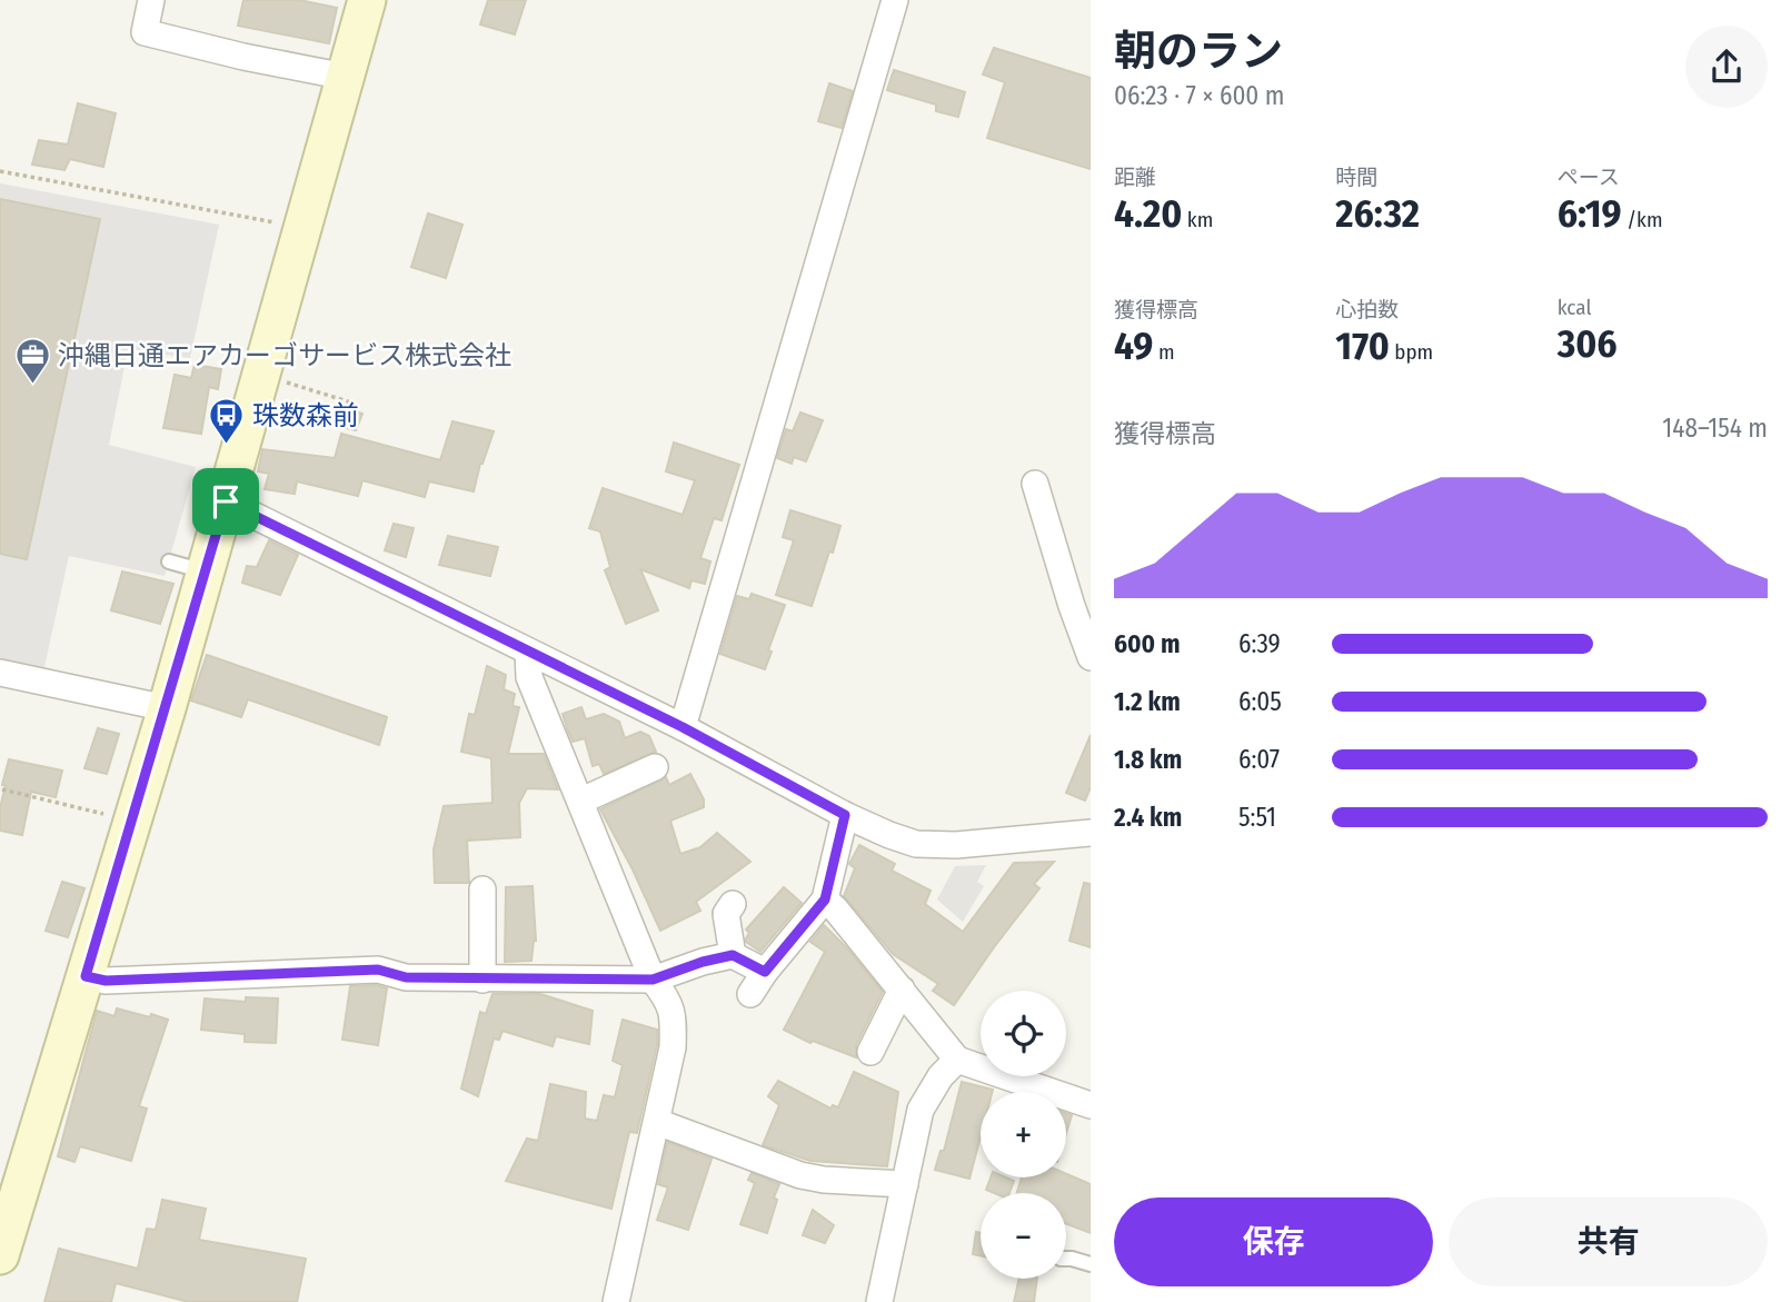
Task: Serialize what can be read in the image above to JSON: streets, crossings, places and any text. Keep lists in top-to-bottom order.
{
  "places": {
    "office": ["沖縄日通エアカーゴサービス株式会社"],
    "bus stop": ["珠数森前"]
  },
  "page": {
    "heading": ["朝のラン", "06:23 · 7 × 600 m"],
    "stats": [
      ["距離", "4.20 km"],
      ["時間", "26:32"],
      ["ペース", "6:19 /km"],
      ["獲得標高", "49 m"],
      ["心拍数", "170 bpm"],
      ["kcal", "306"]
    ],
    "chart": ["獲得標高", "148–154 m"],
    "list": [
      {
        "name": "600 m",
        "note": "6:39"
      },
      {
        "name": "1.2 km",
        "note": "6:05"
      },
      {
        "name": "1.8 km",
        "note": "6:07"
      },
      {
        "name": "2.4 km",
        "note": "5:51"
      }
    ],
    "map_buttons": ["+", "−"],
    "buttons": ["保存", "共有"]
  }
}
